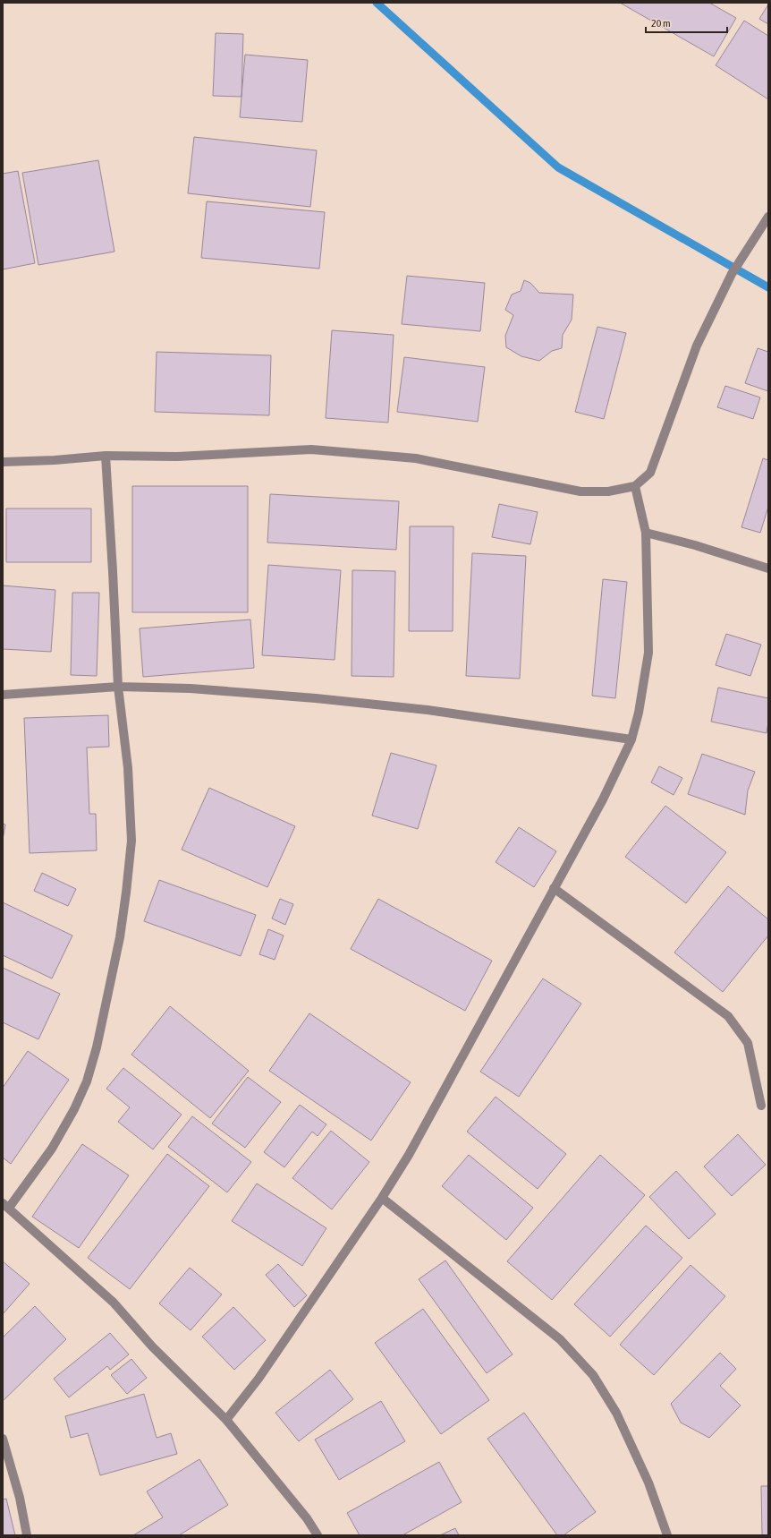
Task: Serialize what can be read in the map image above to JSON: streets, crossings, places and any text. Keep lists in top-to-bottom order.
{
  "scale_bar": "20 m"
}
